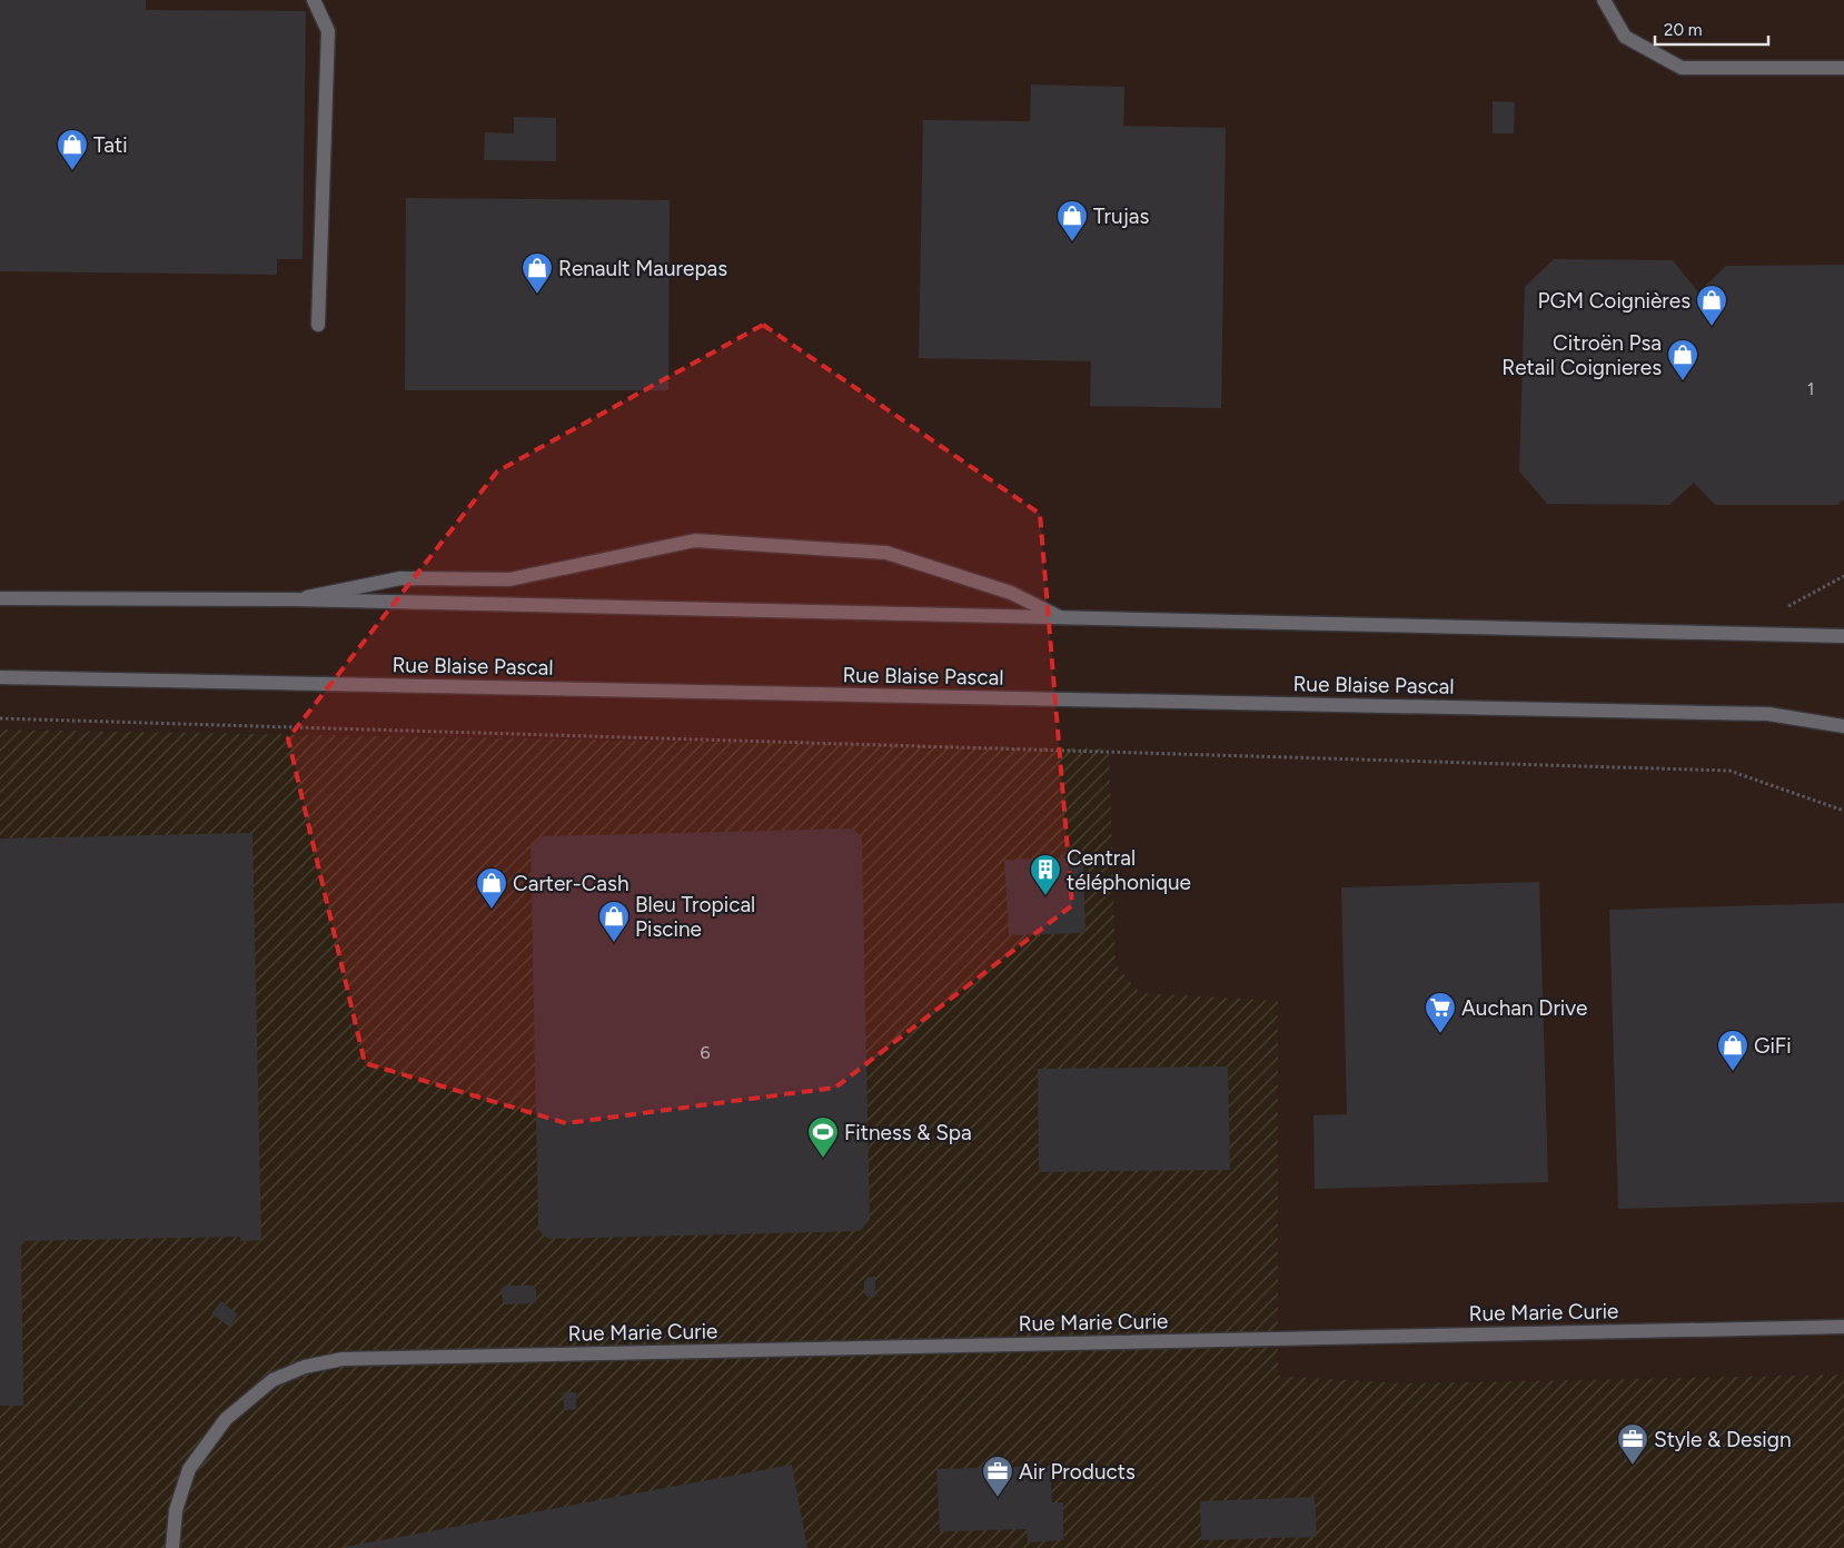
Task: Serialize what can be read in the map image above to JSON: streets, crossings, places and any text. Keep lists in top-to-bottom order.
{
  "streets": {
    "street": ["Rue Blaise Pascal", "Rue Marie Curie"]
  },
  "places": {
    "shop": [
      "Tati",
      "Trujas",
      "Renault Maurepas",
      "PGM Coignières",
      "Citroën Psa Retail Coignieres",
      "Carter-Cash",
      "Bleu Tropical Piscine",
      "GiFi"
    ],
    "building": ["Central téléphonique"],
    "supermarket": ["Auchan Drive"],
    "sports": ["Fitness & Spa"],
    "office": ["Style & Design", "Air Products"]
  },
  "house_numbers": ["1", "6"],
  "scale_bar": "20 m"
}
